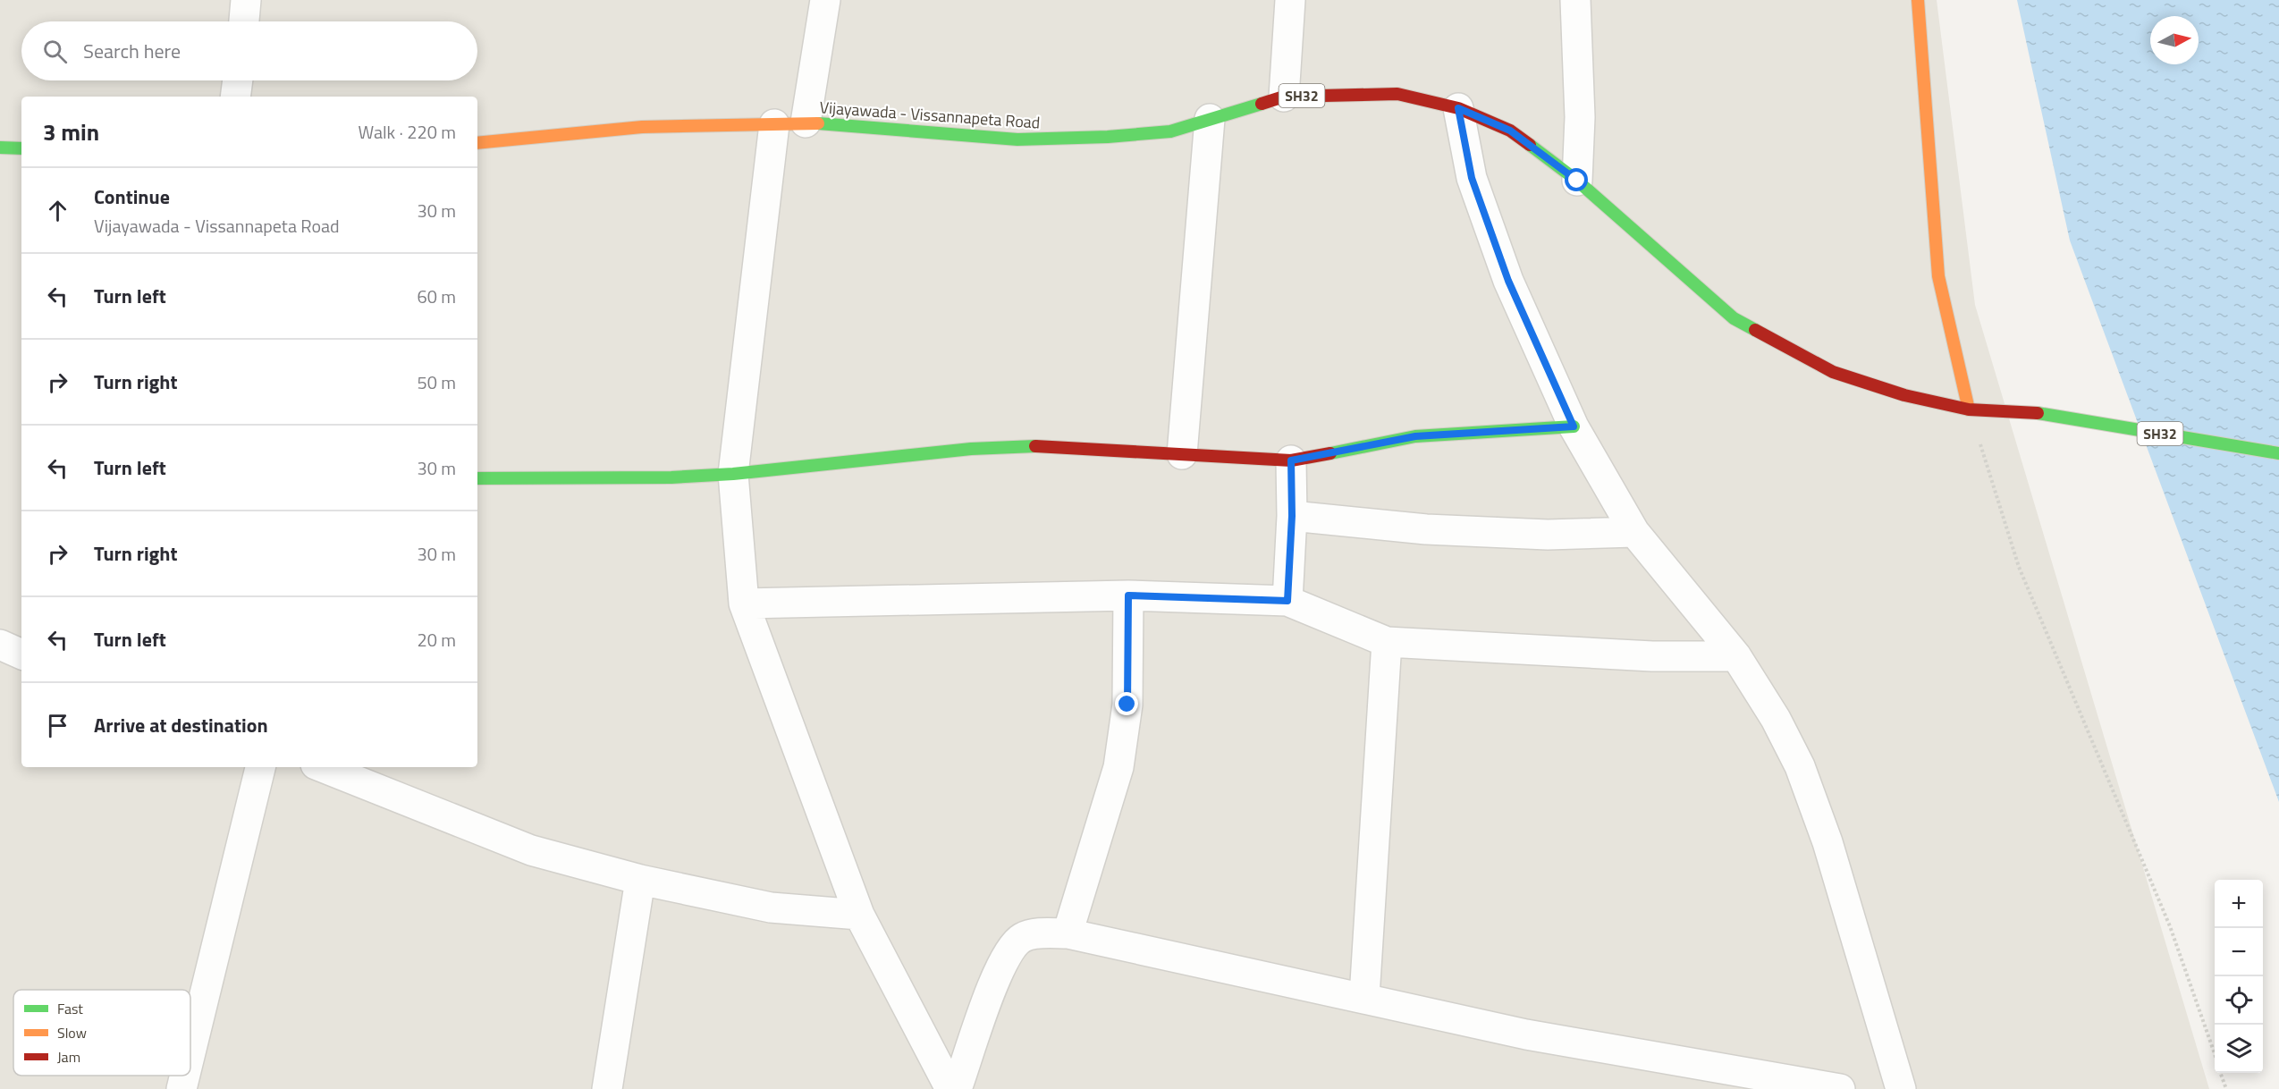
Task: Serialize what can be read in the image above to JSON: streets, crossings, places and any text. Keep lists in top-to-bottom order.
{
  "streets": {
    "main road": ["SH32", "Vijayawada - Vissannapeta Road"]
  },
  "legend": ["Fast", "Slow", "Jam"],
  "north": "right",
  "page": {
    "search": "Search here",
    "heading": ["3 min", "Walk · 220 m"],
    "list": [
      ["Continue", "Vijayawada - Vissannapeta Road", "30 m"],
      ["Turn left", "60 m"],
      ["Turn right", "50 m"],
      ["Turn left", "30 m"],
      ["Turn right", "30 m"],
      ["Turn left", "20 m"],
      "Arrive at destination"
    ],
    "map_buttons": ["+", "−"]
  }
}
